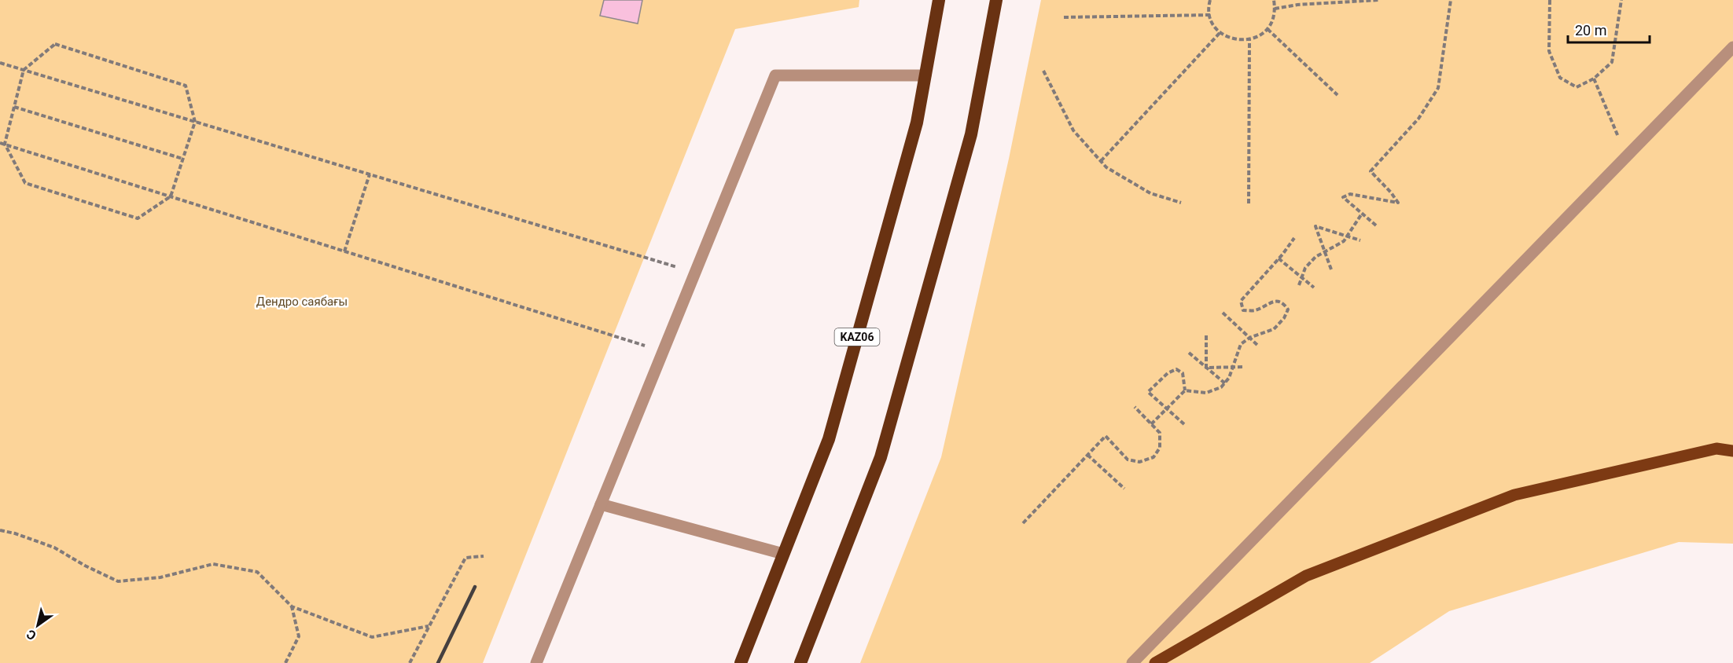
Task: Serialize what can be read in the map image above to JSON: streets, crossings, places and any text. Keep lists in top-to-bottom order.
{
  "streets": {
    "highway": ["KАZ06"]
  },
  "parks": ["Дендро саябағы"],
  "scale_bar": "20 m",
  "north": "bottom left"
}
